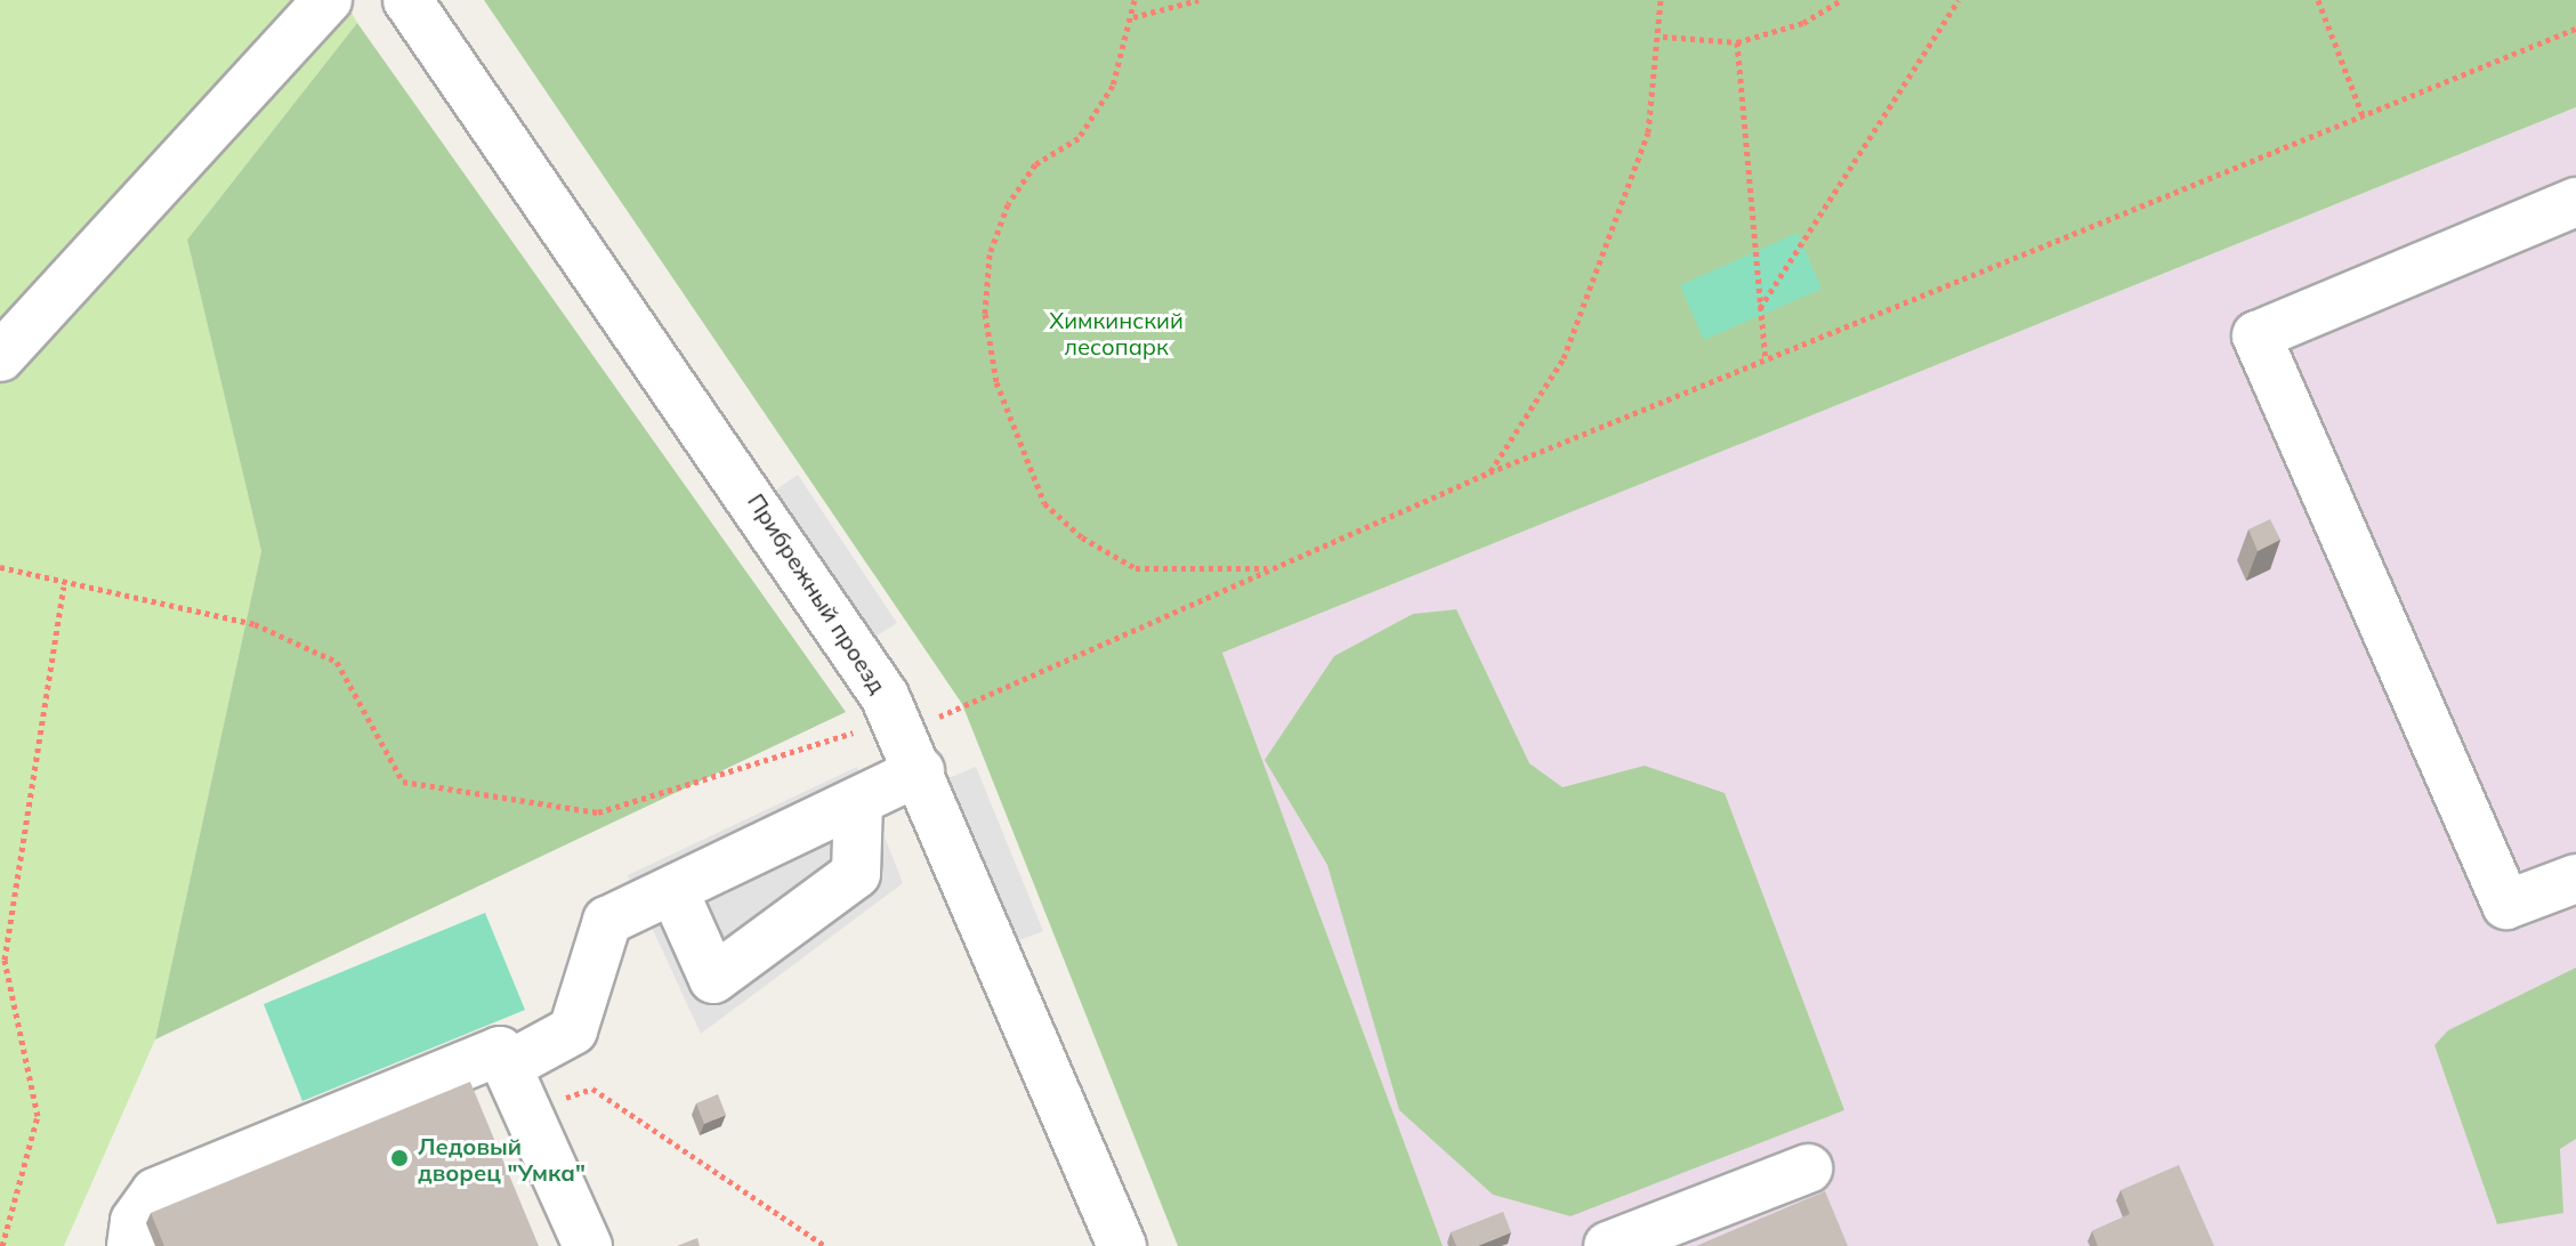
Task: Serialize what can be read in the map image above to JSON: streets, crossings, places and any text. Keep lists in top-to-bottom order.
{
  "streets": {
    "street": ["Прибрежный проезд"]
  },
  "parks": ["Химкинский лесопарк"],
  "places": ["Ледовый дворец \"Умка\""]
}
